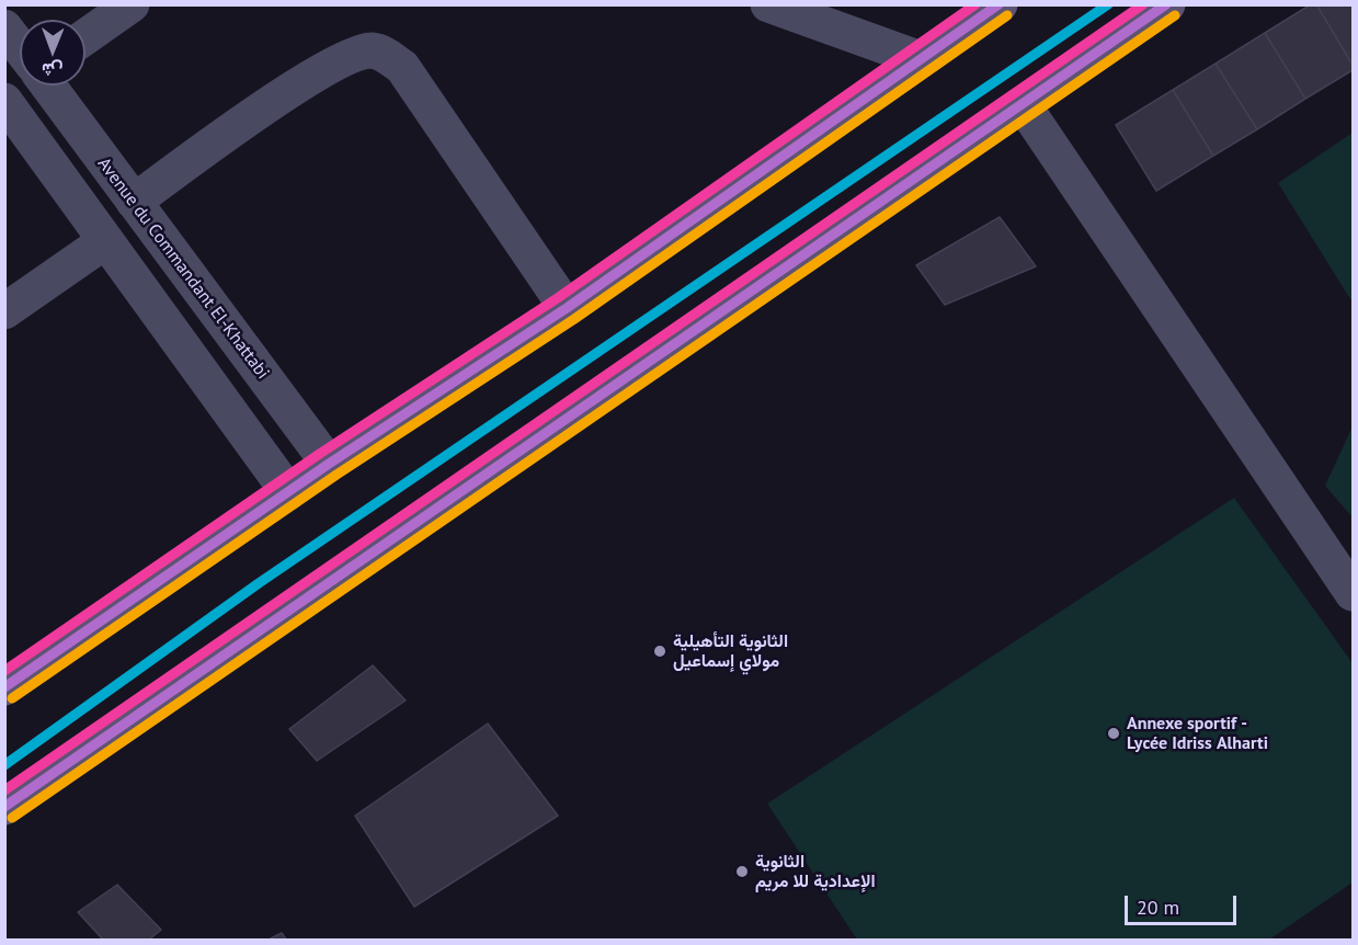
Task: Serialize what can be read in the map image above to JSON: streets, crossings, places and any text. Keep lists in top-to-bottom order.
{
  "streets": {
    "street": ["Avenue du Commandant El-Khattabi"]
  },
  "places": ["الثانوية التأهيلية مولاي إسماعيل", "Annexe sportif - Lycée Idriss Alharti", "الثانوية الإعدادية للا مريم"],
  "scale_bar": "20 m",
  "north": "bottom"
}
